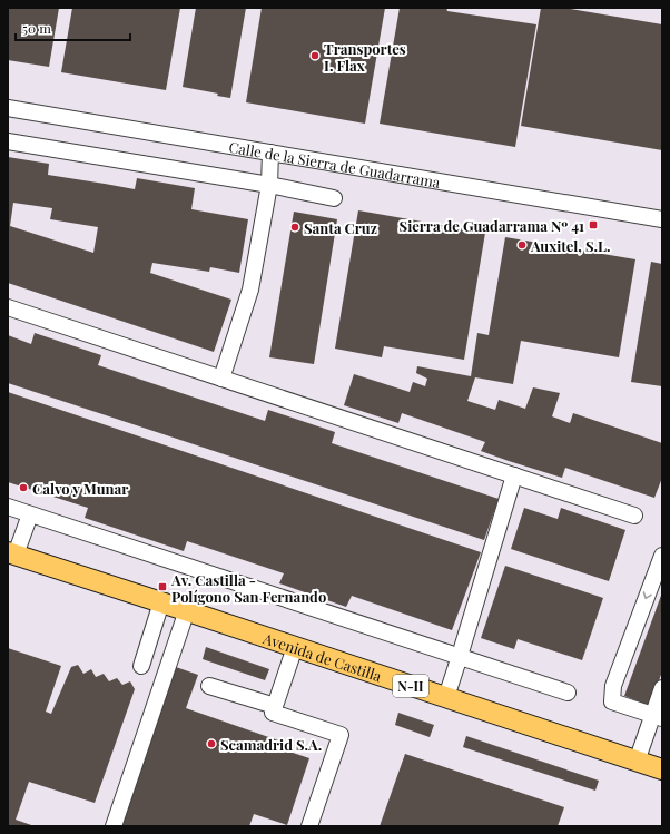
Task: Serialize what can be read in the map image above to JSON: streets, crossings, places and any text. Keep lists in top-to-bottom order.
{
  "streets": {
    "main road": ["Avenida de Castilla", "N-II"],
    "street": ["Calle de la Sierra de Guadarrama"]
  },
  "places": {
    "other": [
      "Transportes I. Flax",
      "Santa Cruz",
      "Auxitel, S.L.",
      "Calvo y Munar",
      "Scamadrid S.A."
    ],
    "transit": ["Sierra de Guadarrama Nº 41", "Av. Castilla - Polígono San Fernando"]
  },
  "scale_bar": "50 m"
}
